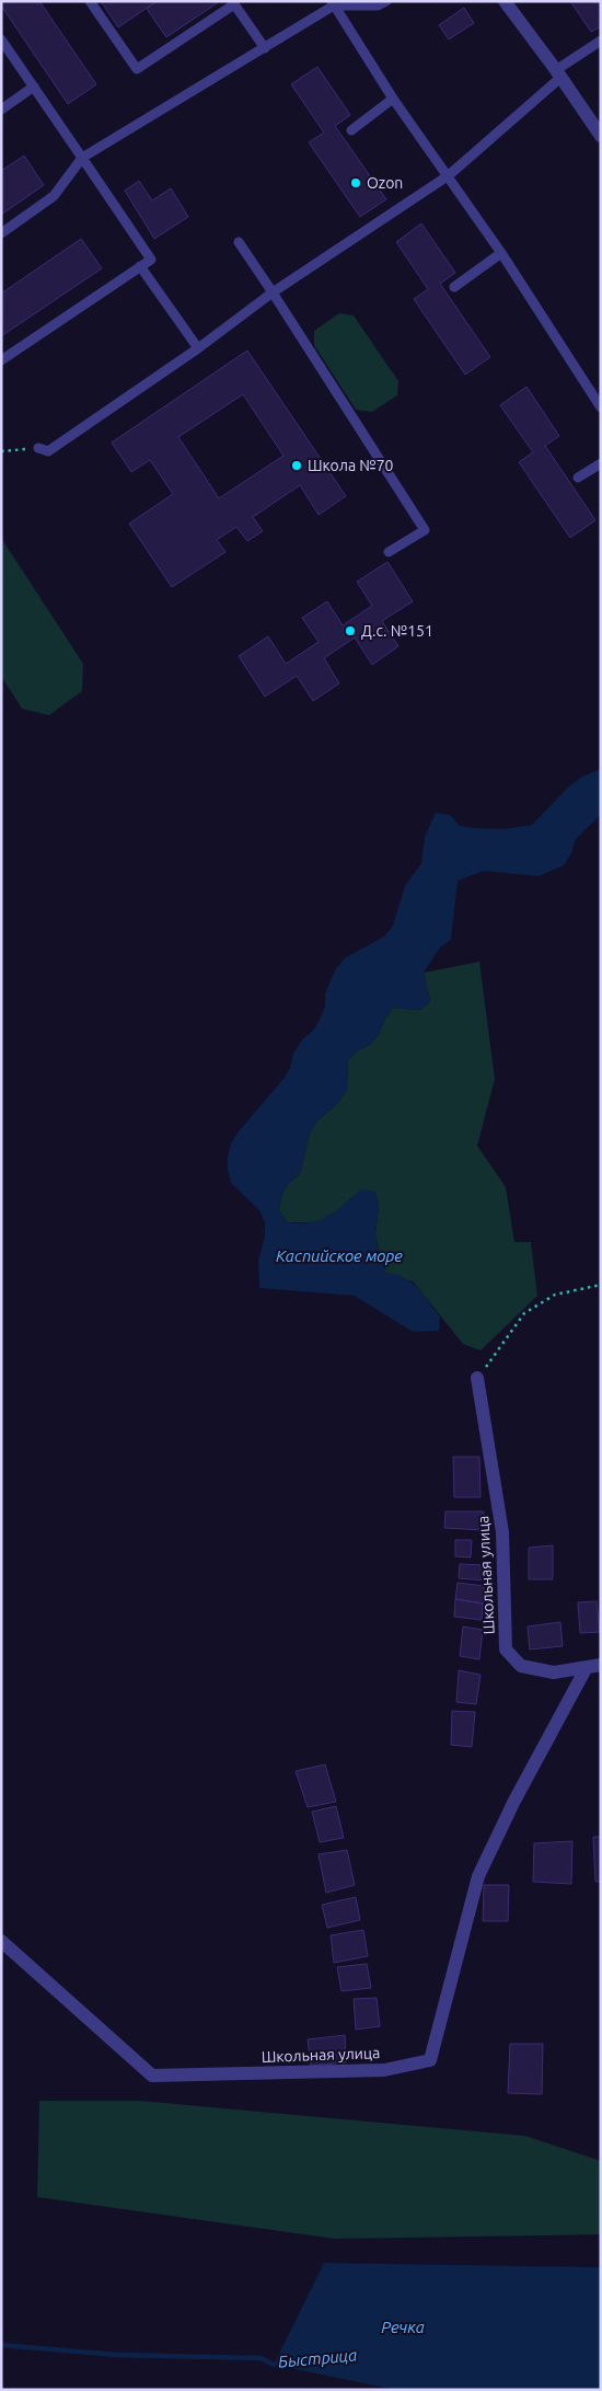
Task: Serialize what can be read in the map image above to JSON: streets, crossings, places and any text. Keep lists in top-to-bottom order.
{
  "streets": {
    "street": ["Школьная улица"]
  },
  "water": ["Каспийское море", "Речка", "Быстрица"],
  "places": ["Ozon", "Школа №70", "Д.с. №151"]
}
